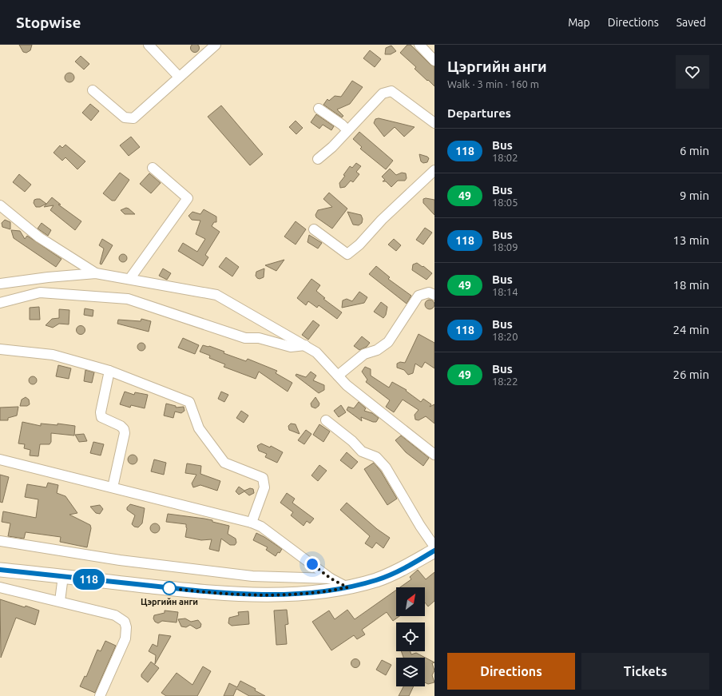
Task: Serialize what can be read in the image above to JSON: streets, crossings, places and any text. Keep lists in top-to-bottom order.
{
  "places": ["Цэргийн анги"],
  "lines": ["bus line 118"],
  "north": "top right",
  "page": {
    "header": "Stopwise",
    "nav": ["Map", "Directions", "Saved"],
    "on_map": "118",
    "heading": [
      ["Цэргийн анги", "Walk · 3 min · 160 m"],
      "Departures"
    ],
    "list": [
      {
        "mark": "118",
        "name": "Bus",
        "note": "18:02",
        "value": "6 min"
      },
      {
        "mark": "49",
        "name": "Bus",
        "note": "18:05",
        "value": "9 min"
      },
      {
        "mark": "118",
        "name": "Bus",
        "note": "18:09",
        "value": "13 min"
      },
      {
        "mark": "49",
        "name": "Bus",
        "note": "18:14",
        "value": "18 min"
      },
      {
        "mark": "118",
        "name": "Bus",
        "note": "18:20",
        "value": "24 min"
      },
      {
        "mark": "49",
        "name": "Bus",
        "note": "18:22",
        "value": "26 min"
      }
    ],
    "buttons": ["Directions", "Tickets"]
  }
}
